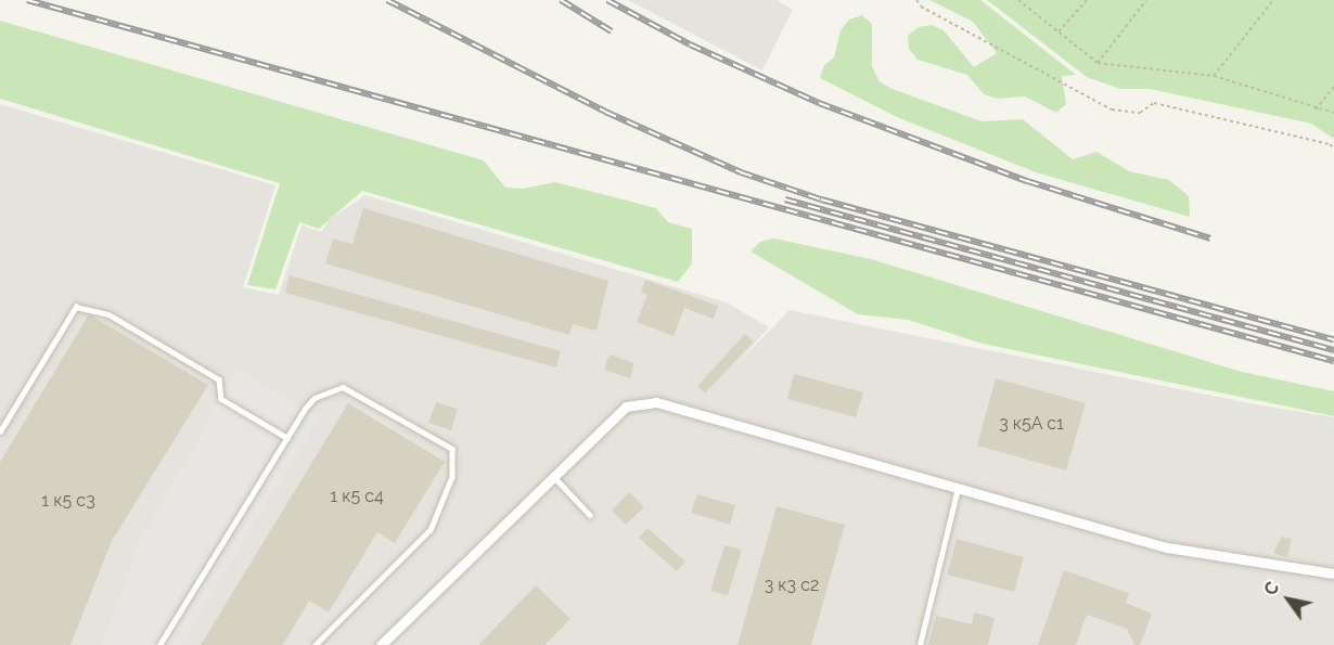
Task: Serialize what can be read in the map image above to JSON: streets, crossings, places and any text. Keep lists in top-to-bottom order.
{
  "house_numbers": [
    "3 к5А с1",
    "1 к5 с4",
    "1 к5 с3",
    "3 к3 с2"
  ],
  "north": "top left"
}
